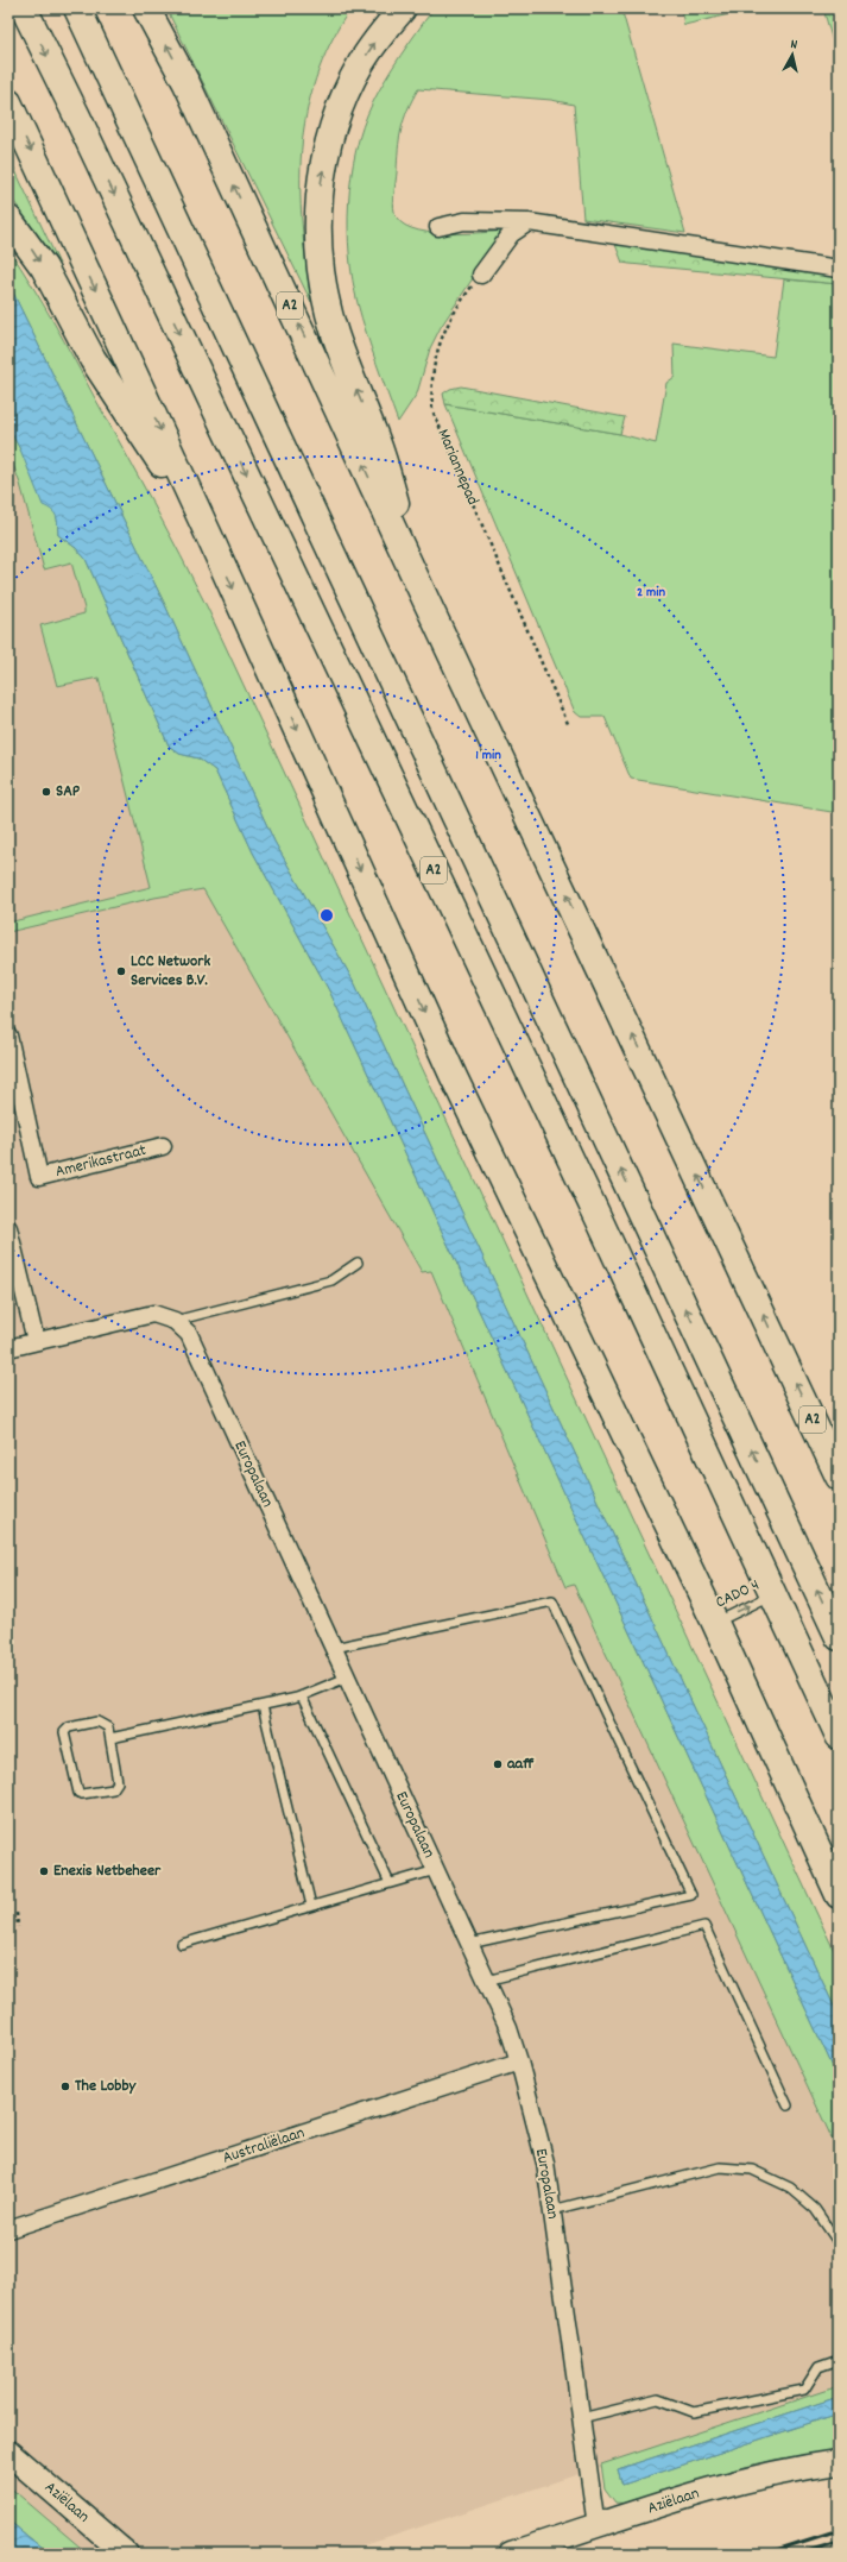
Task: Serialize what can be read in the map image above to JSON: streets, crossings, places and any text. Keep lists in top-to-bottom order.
{
  "streets": {
    "highway": ["A2"],
    "street": [
      "Amerikastraat",
      "Europalaan",
      "Australiëlaan",
      "Aziëlaan"
    ],
    "lane": ["CADO 4"],
    "path": ["Mariannepad"]
  },
  "crossings": [
    ["A2", "CADO 4"],
    ["Europalaan", "Australiëlaan"],
    ["Europalaan", "Aziëlaan"]
  ],
  "one_way": ["CADO 4"],
  "places": [
    "SAP",
    "LCC Network Services B.V.",
    "aaff",
    "Enexis Netbeheer",
    "The Lobby"
  ],
  "north": "top",
  "rings": ["2 min", "1 min"]
}
